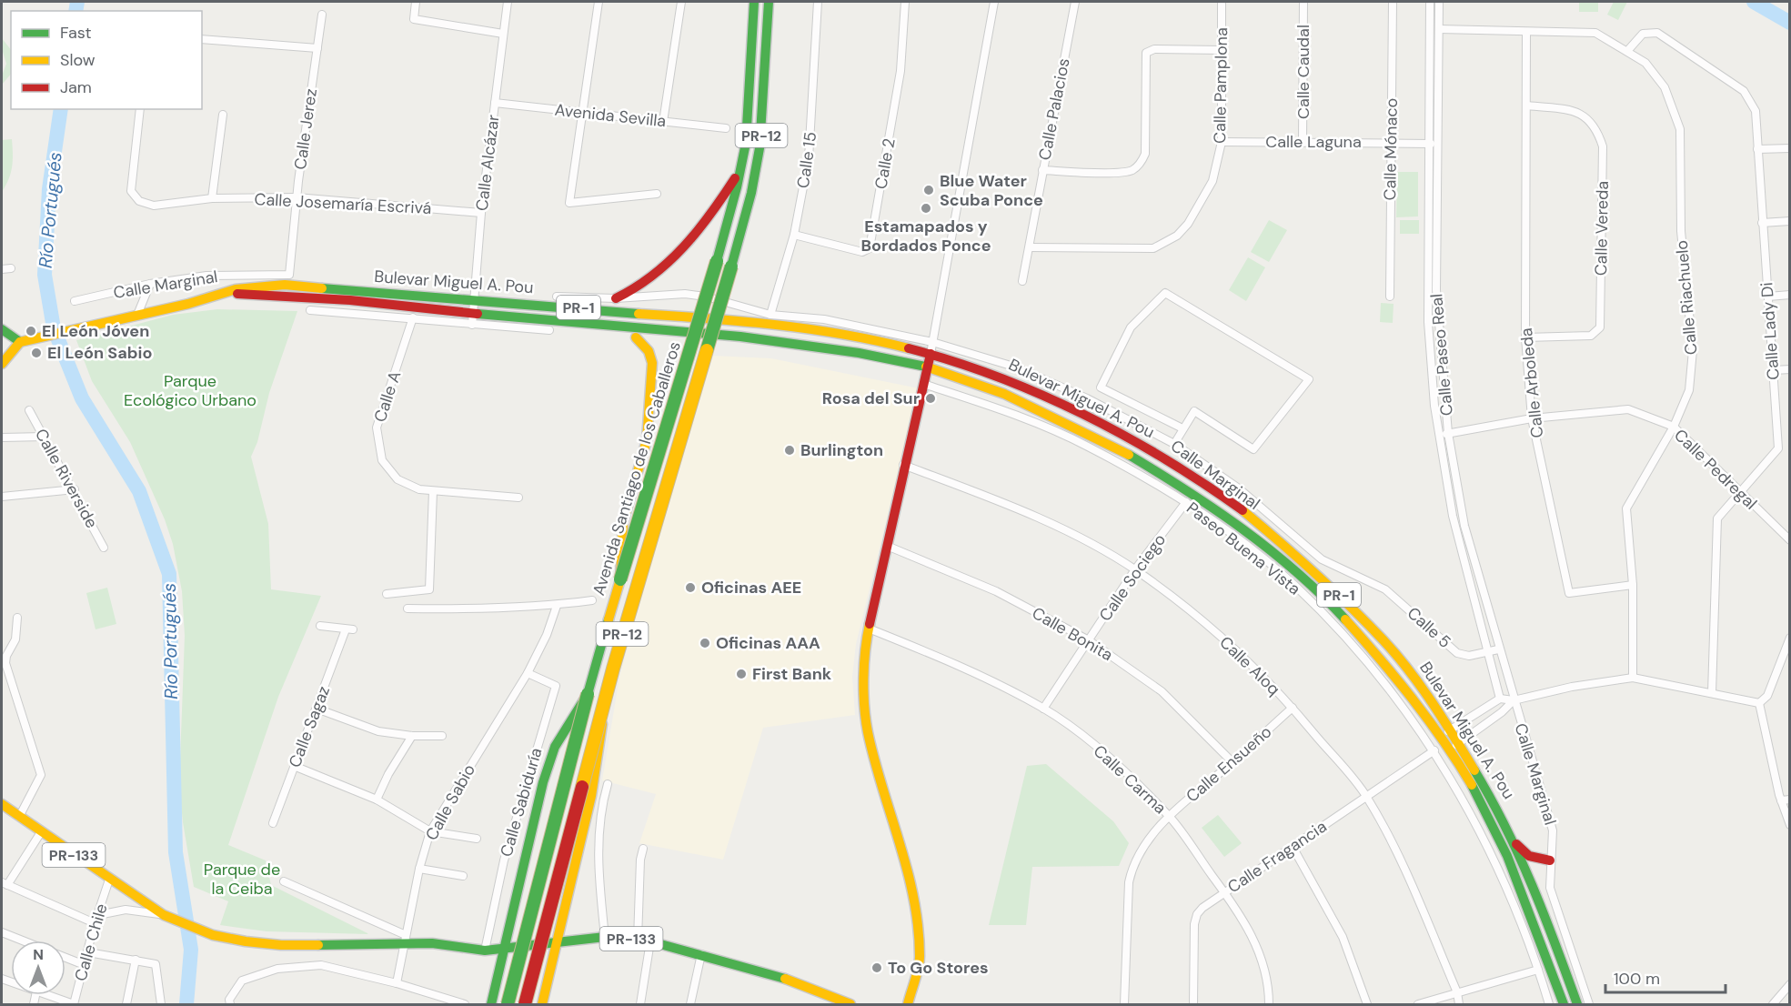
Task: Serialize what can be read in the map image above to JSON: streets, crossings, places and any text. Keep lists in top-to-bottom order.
{
  "streets": {
    "main road": [
      "PR-12",
      "Bulevar Miguel A. Pou",
      "PR-1",
      "Avenida Santiago de los Caballeros",
      "PR-133"
    ],
    "street": [
      "Calle Caudal",
      "Calle Pamplona",
      "Calle Palacios",
      "Avenida Sevilla",
      "Calle Jerez",
      "Calle Laguna",
      "Calle Mónaco",
      "Calle 15",
      "Calle Alcázar",
      "Calle 2",
      "Calle Josemaría Escrivá",
      "Calle Vereda",
      "Calle Marginal",
      "Calle Riachuelo",
      "Calle Lady Di",
      "Calle Paseo Real",
      "Calle Arboleda",
      "Calle A",
      "Calle Pedregal",
      "Calle Riverside",
      "Paseo Buena Vista",
      "Calle Sociego",
      "Calle 5",
      "Calle Bonita",
      "Calle Aloq",
      "Calle Sagaz",
      "Calle Ensueño",
      "Calle Carma",
      "Calle Sabio",
      "Calle Sabiduría",
      "Calle Fragancia",
      "Calle Chile"
    ]
  },
  "crossings": [
    ["Calle Caudal", "Calle Laguna"],
    ["Calle Pamplona", "Calle Palacios"],
    ["Calle Pamplona", "Calle Laguna"],
    ["Avenida Sevilla", "Calle Alcázar"],
    ["Calle Jerez", "Calle Josemaría Escrivá"],
    ["Calle Jerez", "Calle Marginal"],
    ["Calle Laguna", "Calle Mónaco"],
    ["Calle Laguna", "Calle Paseo Real"],
    ["Calle 15", "Calle 2"],
    ["Calle 15", "Calle Marginal"],
    ["Calle Alcázar", "Calle Josemaría Escrivá"],
    ["Calle Alcázar", "Bulevar Miguel A. Pou"],
    ["Calle Vereda", "Calle Arboleda"],
    ["Bulevar Miguel A. Pou", "Calle Marginal"],
    ["Calle Marginal", "Calle Paseo Real"],
    ["Calle Marginal", "Calle 5"],
    ["Calle Riachuelo", "Calle Lady Di"],
    ["Calle Riachuelo", "Calle Paseo Real"],
    ["Calle Riachuelo", "Calle Arboleda"],
    ["Calle Riachuelo", "Calle Pedregal"],
    ["Calle Lady Di", "Calle Pedregal"],
    ["Calle Paseo Real", "Calle Pedregal"],
    ["Calle Paseo Real", "Calle 5"],
    ["Calle Arboleda", "Calle Pedregal"],
    ["Paseo Buena Vista", "Calle Sociego"],
    ["Paseo Buena Vista", "Calle Fragancia"],
    ["Calle Sociego", "Calle Bonita"],
    ["Calle Sociego", "Calle Aloq"],
    ["Calle Sociego", "Calle Carma"],
    ["Calle Bonita", "Calle Ensueño"],
    ["Calle Aloq", "Calle Ensueño"],
    ["Calle Aloq", "Calle Fragancia"],
    ["Calle Ensueño", "Calle Carma"],
    ["Calle Carma", "Calle Fragancia"],
    ["Calle Sabio", "Calle Sabiduría"],
    ["Calle Sabio", "PR-133"],
    ["Calle Sabiduría", "PR-133"],
    ["PR-133", "Calle Chile"]
  ],
  "water": ["Río Portugués"],
  "parks": ["Parque Ecológico Urbano", "Parque de la Ceiba"],
  "places": [
    "Blue Water Scuba Ponce",
    "Estamapados y Bordados Ponce",
    "El León Jóven",
    "El León Sabio",
    "Rosa del Sur",
    "Burlington",
    "Oficinas AEE",
    "Oficinas AAA",
    "First Bank",
    "To Go Stores"
  ],
  "legend": ["Fast", "Slow", "Jam"],
  "scale_bar": "100 m",
  "north": "top"
}
